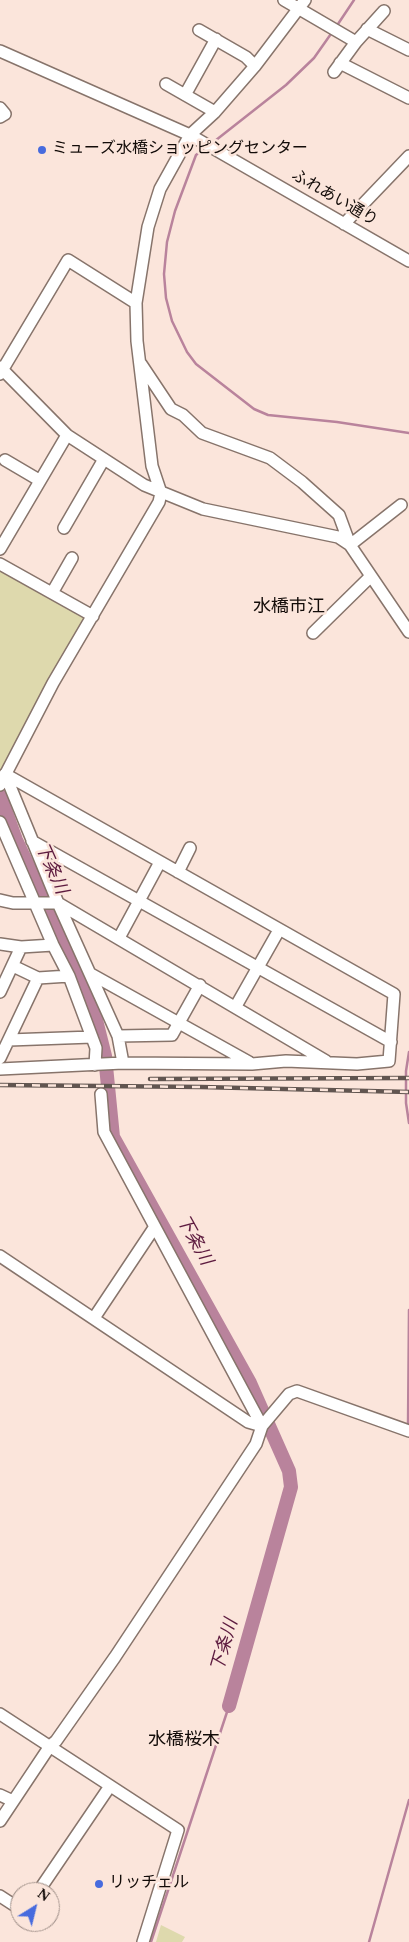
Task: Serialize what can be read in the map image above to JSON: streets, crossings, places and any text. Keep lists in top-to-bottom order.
{
  "streets": {
    "street": ["ふれあい通り"]
  },
  "districts": ["水橋市江", "水橋桜木"],
  "water": ["下条川"],
  "places": ["ミューズ水橋ショッピングセンター", "リッチェル"],
  "north": "top right"
}
